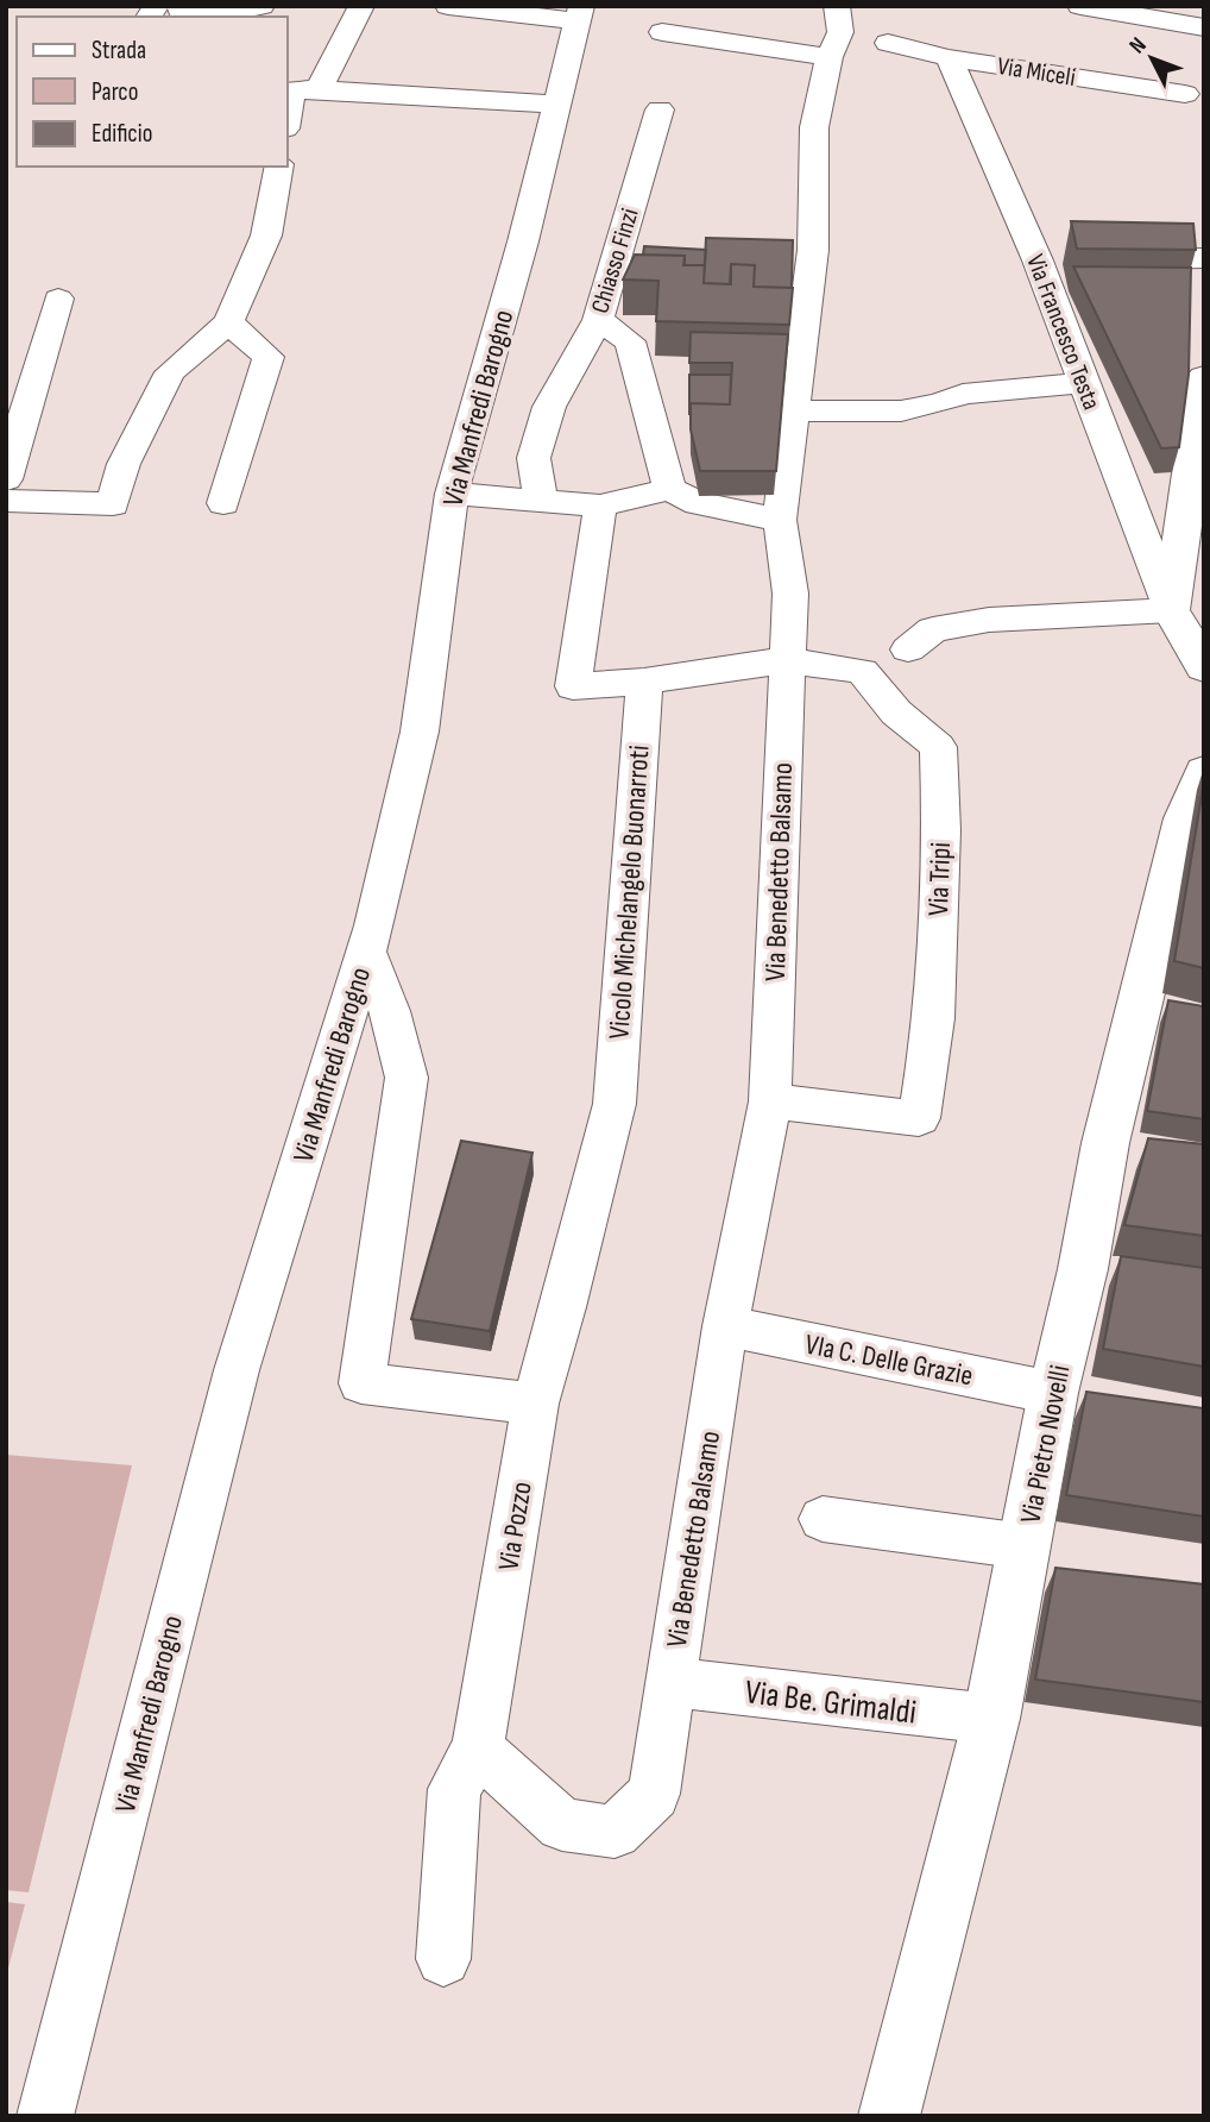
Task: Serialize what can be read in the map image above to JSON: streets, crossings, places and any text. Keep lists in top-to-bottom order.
{
  "streets": {
    "street": [
      "Via Miceli",
      "Chiasso Finzi",
      "Via Francesco Testa",
      "Via Manfredi Barogno",
      "Via Benedetto Balsamo",
      "Via Tripi",
      "Vicolo Michelangelo Buonarroti",
      "VIa C. Delle Grazie",
      "Via Pietro Novelli",
      "Via Pozzo",
      "Via Be. Grimaldi"
    ]
  },
  "crossings": [
    ["Via Miceli", "Via Francesco Testa"],
    ["Via Benedetto Balsamo", "Via Tripi"],
    ["Via Benedetto Balsamo", "VIa C. Delle Grazie"],
    ["Via Benedetto Balsamo", "Via Pozzo"],
    ["Via Benedetto Balsamo", "Via Be. Grimaldi"],
    ["Vicolo Michelangelo Buonarroti", "Via Pozzo"],
    ["VIa C. Delle Grazie", "Via Pietro Novelli"],
    ["Via Pietro Novelli", "Via Be. Grimaldi"]
  ],
  "legend": ["Strada", "Parco", "Edificio"],
  "north": "top left"
}
